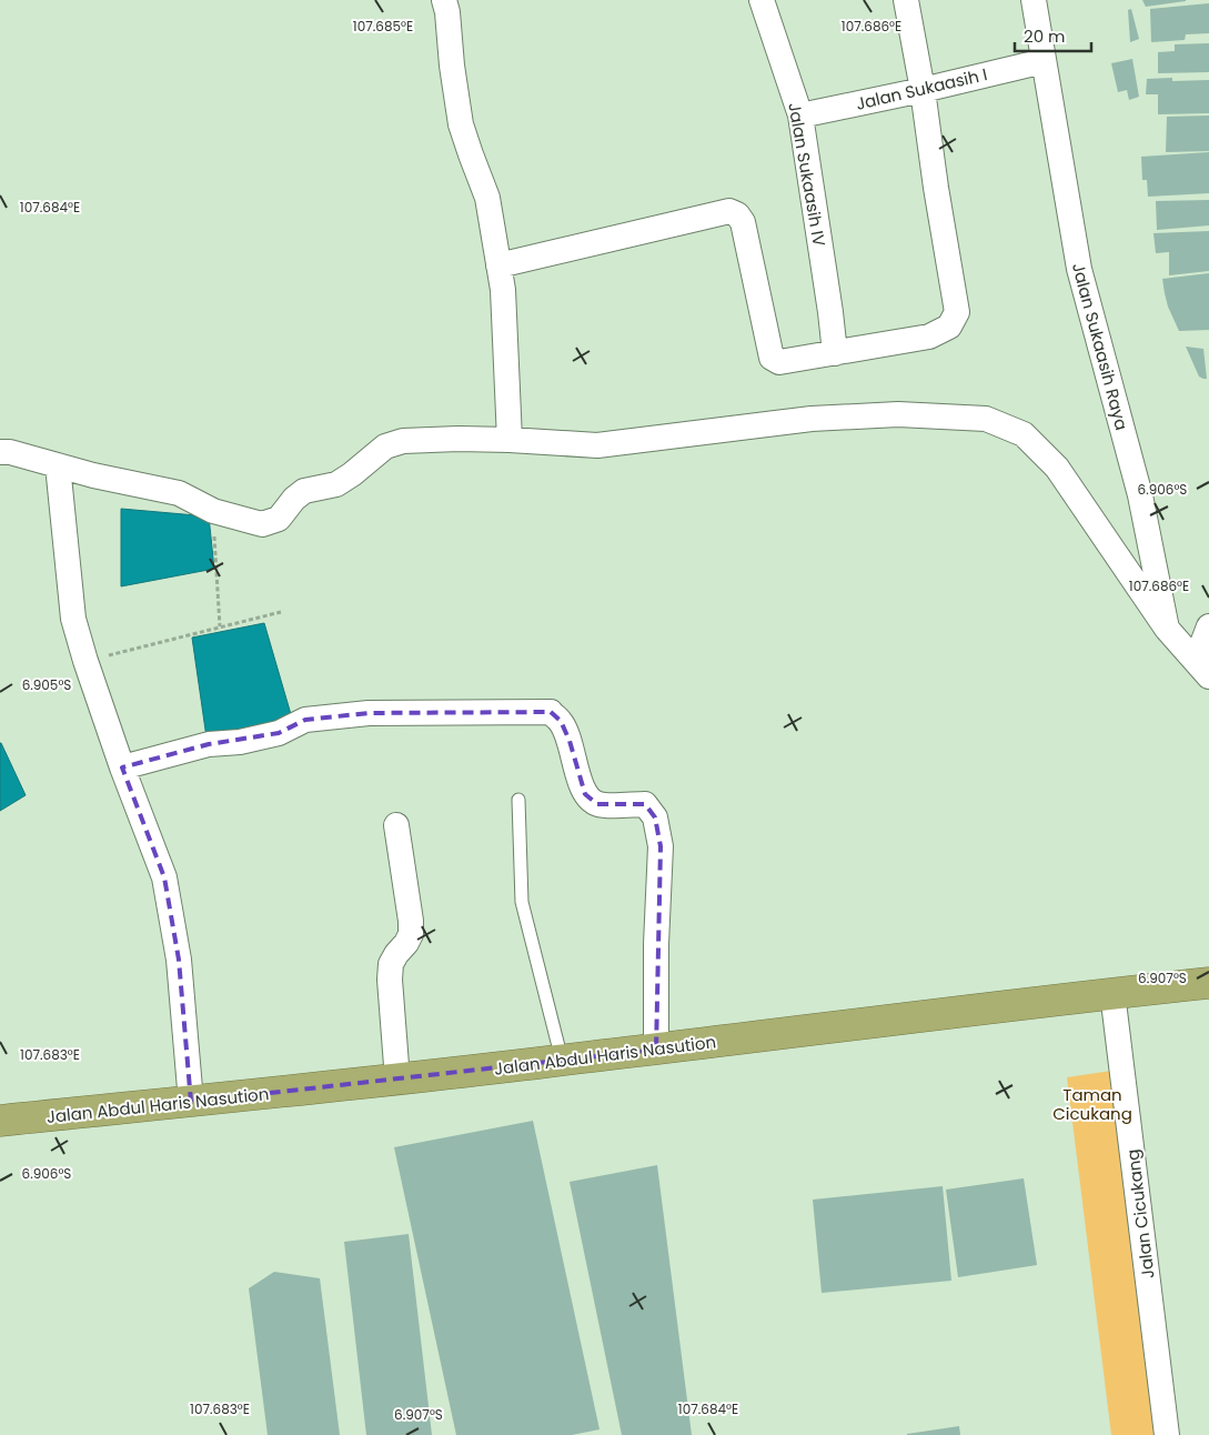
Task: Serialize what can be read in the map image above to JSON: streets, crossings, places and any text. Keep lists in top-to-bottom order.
{
  "streets": {
    "highway": ["Jalan Abdul Haris Nasution"],
    "street": [
      "Jalan Sukaasih I",
      "Jalan Sukaasih IV",
      "Jalan Sukaasih Raya",
      "Jalan Cicukang"
    ]
  },
  "crossings": [
    ["Jalan Sukaasih I", "Jalan Sukaasih IV"],
    ["Jalan Sukaasih I", "Jalan Sukaasih Raya"],
    ["Jalan Abdul Haris Nasution", "Jalan Cicukang"]
  ],
  "parks": ["Taman Cicukang"],
  "scale_bar": "20 m",
  "coordinates": [
    "107.685°E",
    "107.686°E",
    "107.684°E",
    "6.906°S",
    "6.905°S",
    "6.907°S",
    "107.683°E"
  ]
}
